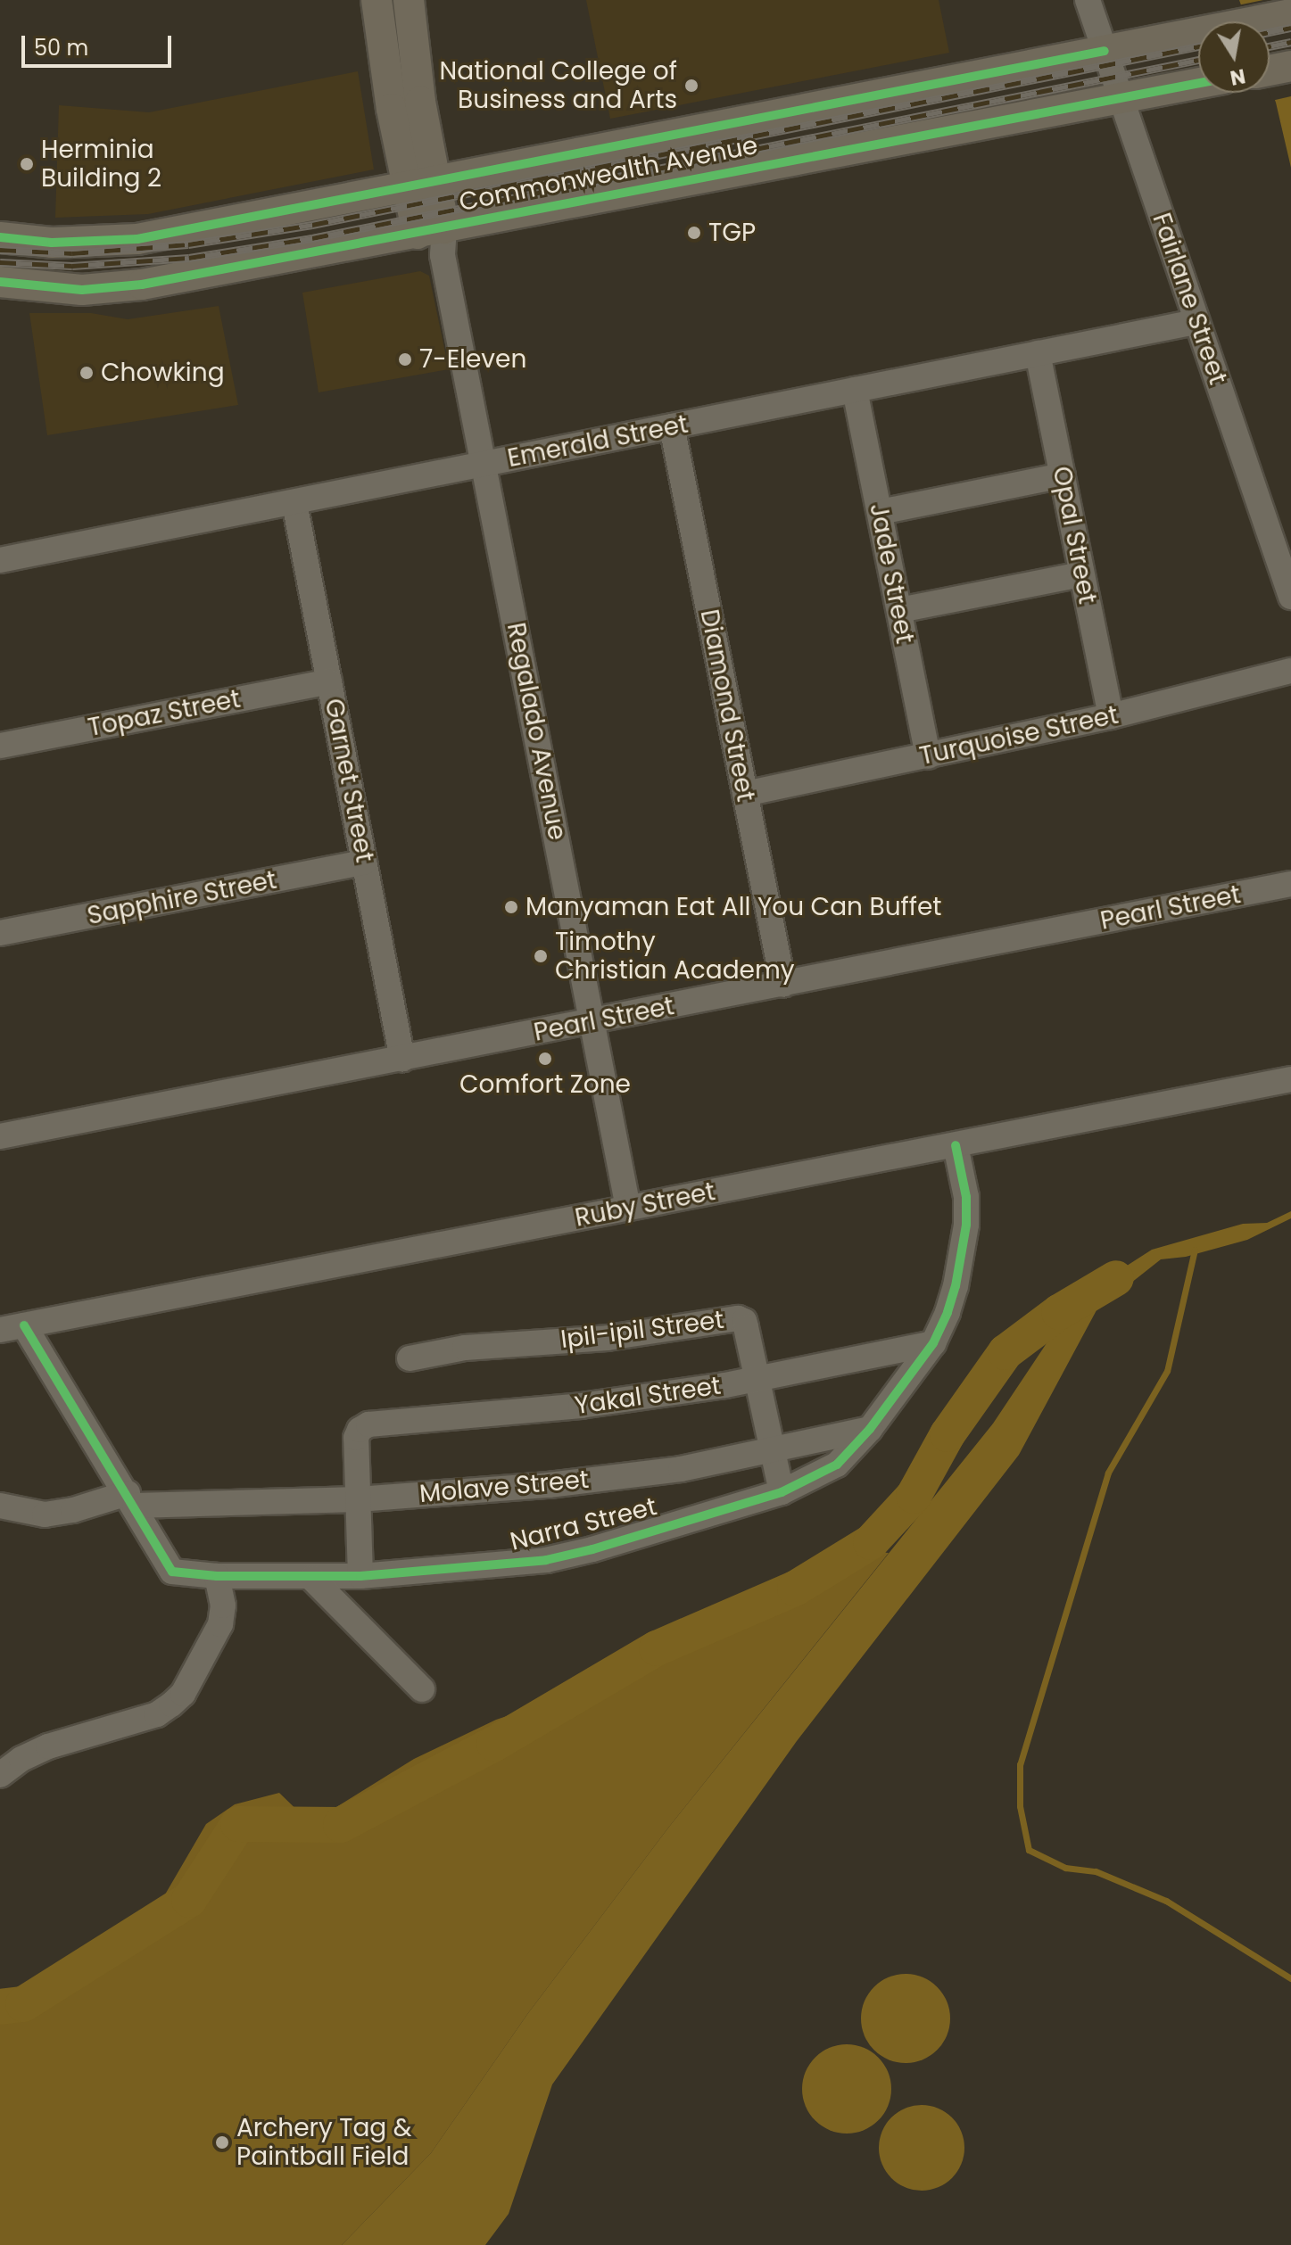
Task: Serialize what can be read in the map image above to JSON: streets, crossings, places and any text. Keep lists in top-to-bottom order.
{
  "streets": {
    "main road": ["Commonwealth Avenue", "Regalado Avenue"],
    "street": [
      "Fairlane Street",
      "Emerald Street",
      "Opal Street",
      "Jade Street",
      "Diamond Street",
      "Topaz Street",
      "Turquoise Street",
      "Garnet Street",
      "Sapphire Street",
      "Pearl Street",
      "Ruby Street",
      "Ipil-ipil Street",
      "Yakal Street",
      "Molave Street",
      "Narra Street"
    ]
  },
  "crossings": [
    ["Commonwealth Avenue", "Fairlane Street"],
    ["Commonwealth Avenue", "Regalado Avenue"],
    ["Fairlane Street", "Emerald Street"],
    ["Emerald Street", "Opal Street"],
    ["Emerald Street", "Jade Street"],
    ["Emerald Street", "Diamond Street"],
    ["Emerald Street", "Regalado Avenue"],
    ["Emerald Street", "Garnet Street"],
    ["Opal Street", "Turquoise Street"],
    ["Jade Street", "Turquoise Street"],
    ["Diamond Street", "Turquoise Street"],
    ["Diamond Street", "Pearl Street"],
    ["Topaz Street", "Garnet Street"],
    ["Regalado Avenue", "Pearl Street"],
    ["Regalado Avenue", "Ruby Street"],
    ["Garnet Street", "Sapphire Street"],
    ["Garnet Street", "Pearl Street"],
    ["Ruby Street", "Narra Street"],
    ["Ipil-ipil Street", "Yakal Street"],
    ["Ipil-ipil Street", "Molave Street"],
    ["Ipil-ipil Street", "Narra Street"],
    ["Yakal Street", "Molave Street"],
    ["Yakal Street", "Narra Street"],
    ["Molave Street", "Narra Street"]
  ],
  "places": [
    "National College of Business and Arts",
    "Herminia Building 2",
    "TGP",
    "7-Eleven",
    "Chowking",
    "Manyaman Eat All You Can Buffet",
    "Timothy Christian Academy",
    "Comfort Zone",
    "Archery Tag & Paintball Field"
  ],
  "scale_bar": "50 m",
  "north": "bottom"
}
